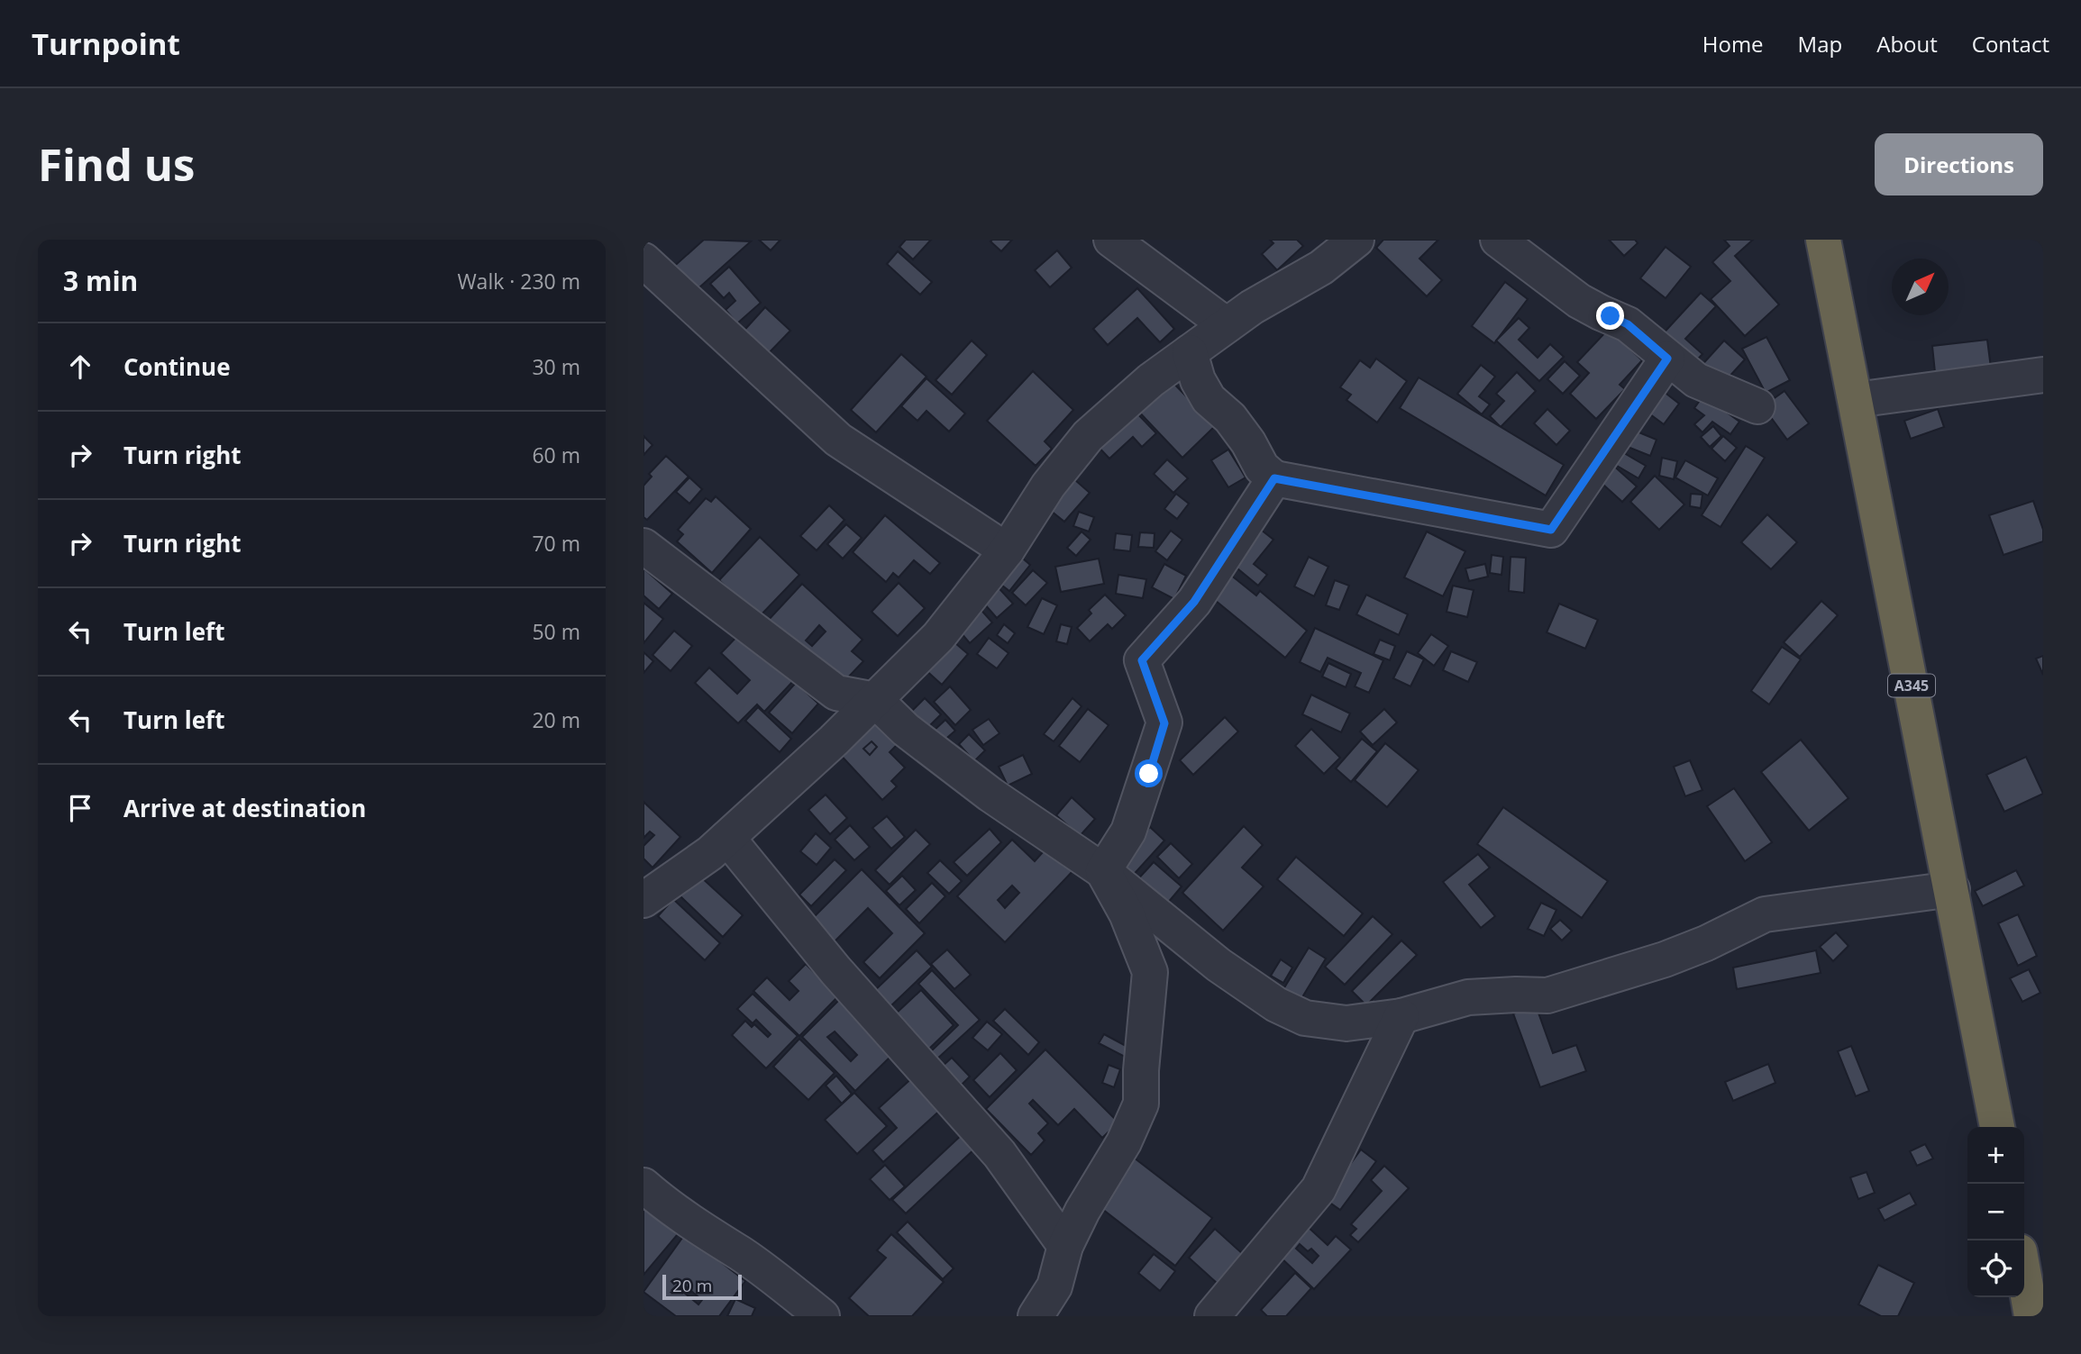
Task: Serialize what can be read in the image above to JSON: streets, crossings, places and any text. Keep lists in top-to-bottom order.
{
  "streets": {
    "highway": ["A345"]
  },
  "scale_bar": "20 m",
  "north": "top right",
  "page": {
    "header": "Turnpoint",
    "nav": [
      "Home",
      "Map",
      "About",
      "Contact"
    ],
    "buttons": "Directions",
    "title": "Find us",
    "heading": ["3 min", "Walk · 230 m"],
    "list": [
      ["Continue", "30 m"],
      ["Turn right", "60 m"],
      ["Turn right", "70 m"],
      ["Turn left", "50 m"],
      ["Turn left", "20 m"],
      "Arrive at destination"
    ],
    "map_buttons": ["+", "−"],
    "scale": "20 m"
  }
}
